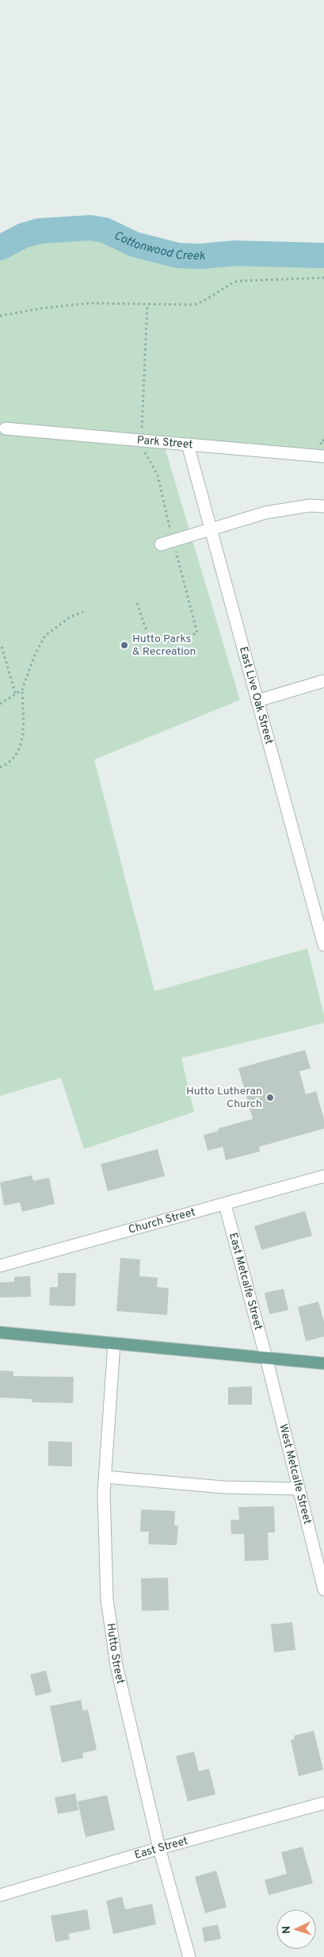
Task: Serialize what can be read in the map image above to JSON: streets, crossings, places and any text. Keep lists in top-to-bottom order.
{
  "streets": {
    "street": [
      "Park Street",
      "East Live Oak Street",
      "Church Street",
      "East Metcalfe Street",
      "West Metcalfe Street",
      "Hutto Street",
      "East Street"
    ]
  },
  "crossings": [
    ["Park Street", "East Live Oak Street"],
    ["Church Street", "East Metcalfe Street"],
    ["East Metcalfe Street", "West Metcalfe Street"],
    ["Hutto Street", "East Street"]
  ],
  "water": ["Cottonwood Creek"],
  "places": ["Hutto Parks & Recreation", "Hutto Lutheran Church"],
  "north": "left"
}
